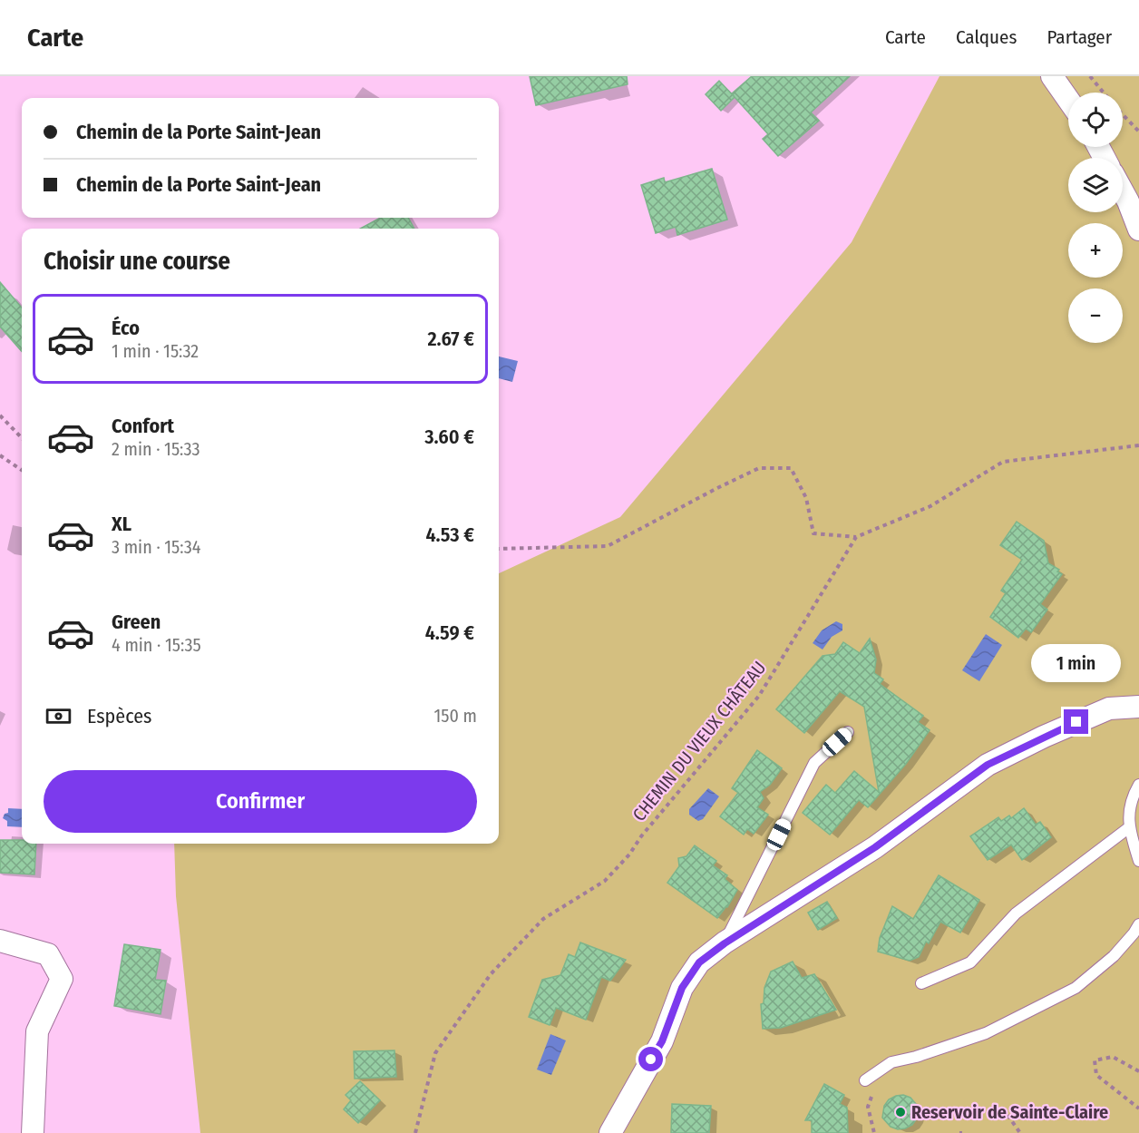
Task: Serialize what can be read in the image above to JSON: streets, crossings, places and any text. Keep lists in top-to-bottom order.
{
  "streets": {
    "path": ["CHEMIN DU VIEUX CHÂTEAU"]
  },
  "places": ["Reservoir de Sainte-Claire"],
  "page": {
    "header": "Carte",
    "nav": ["Carte", "Calques", "Partager"],
    "map_buttons": ["+", "−"],
    "banner": ["Chemin de la Porte Saint-Jean", "Chemin de la Porte Saint-Jean"],
    "heading": "Choisir une course",
    "list": [
      {
        "name": "Éco",
        "note": "1 min · 15:32",
        "value": "2.67 €"
      },
      {
        "name": "Confort",
        "note": "2 min · 15:33",
        "value": "3.60 €"
      },
      {
        "name": "XL",
        "note": "3 min · 15:34",
        "value": "4.53 €"
      },
      {
        "name": "Green",
        "note": "4 min · 15:35",
        "value": "4.59 €"
      }
    ],
    "bubble": "1 min",
    "pay": ["Espèces", "150 m"],
    "buttons": "Confirmer"
  }
}
